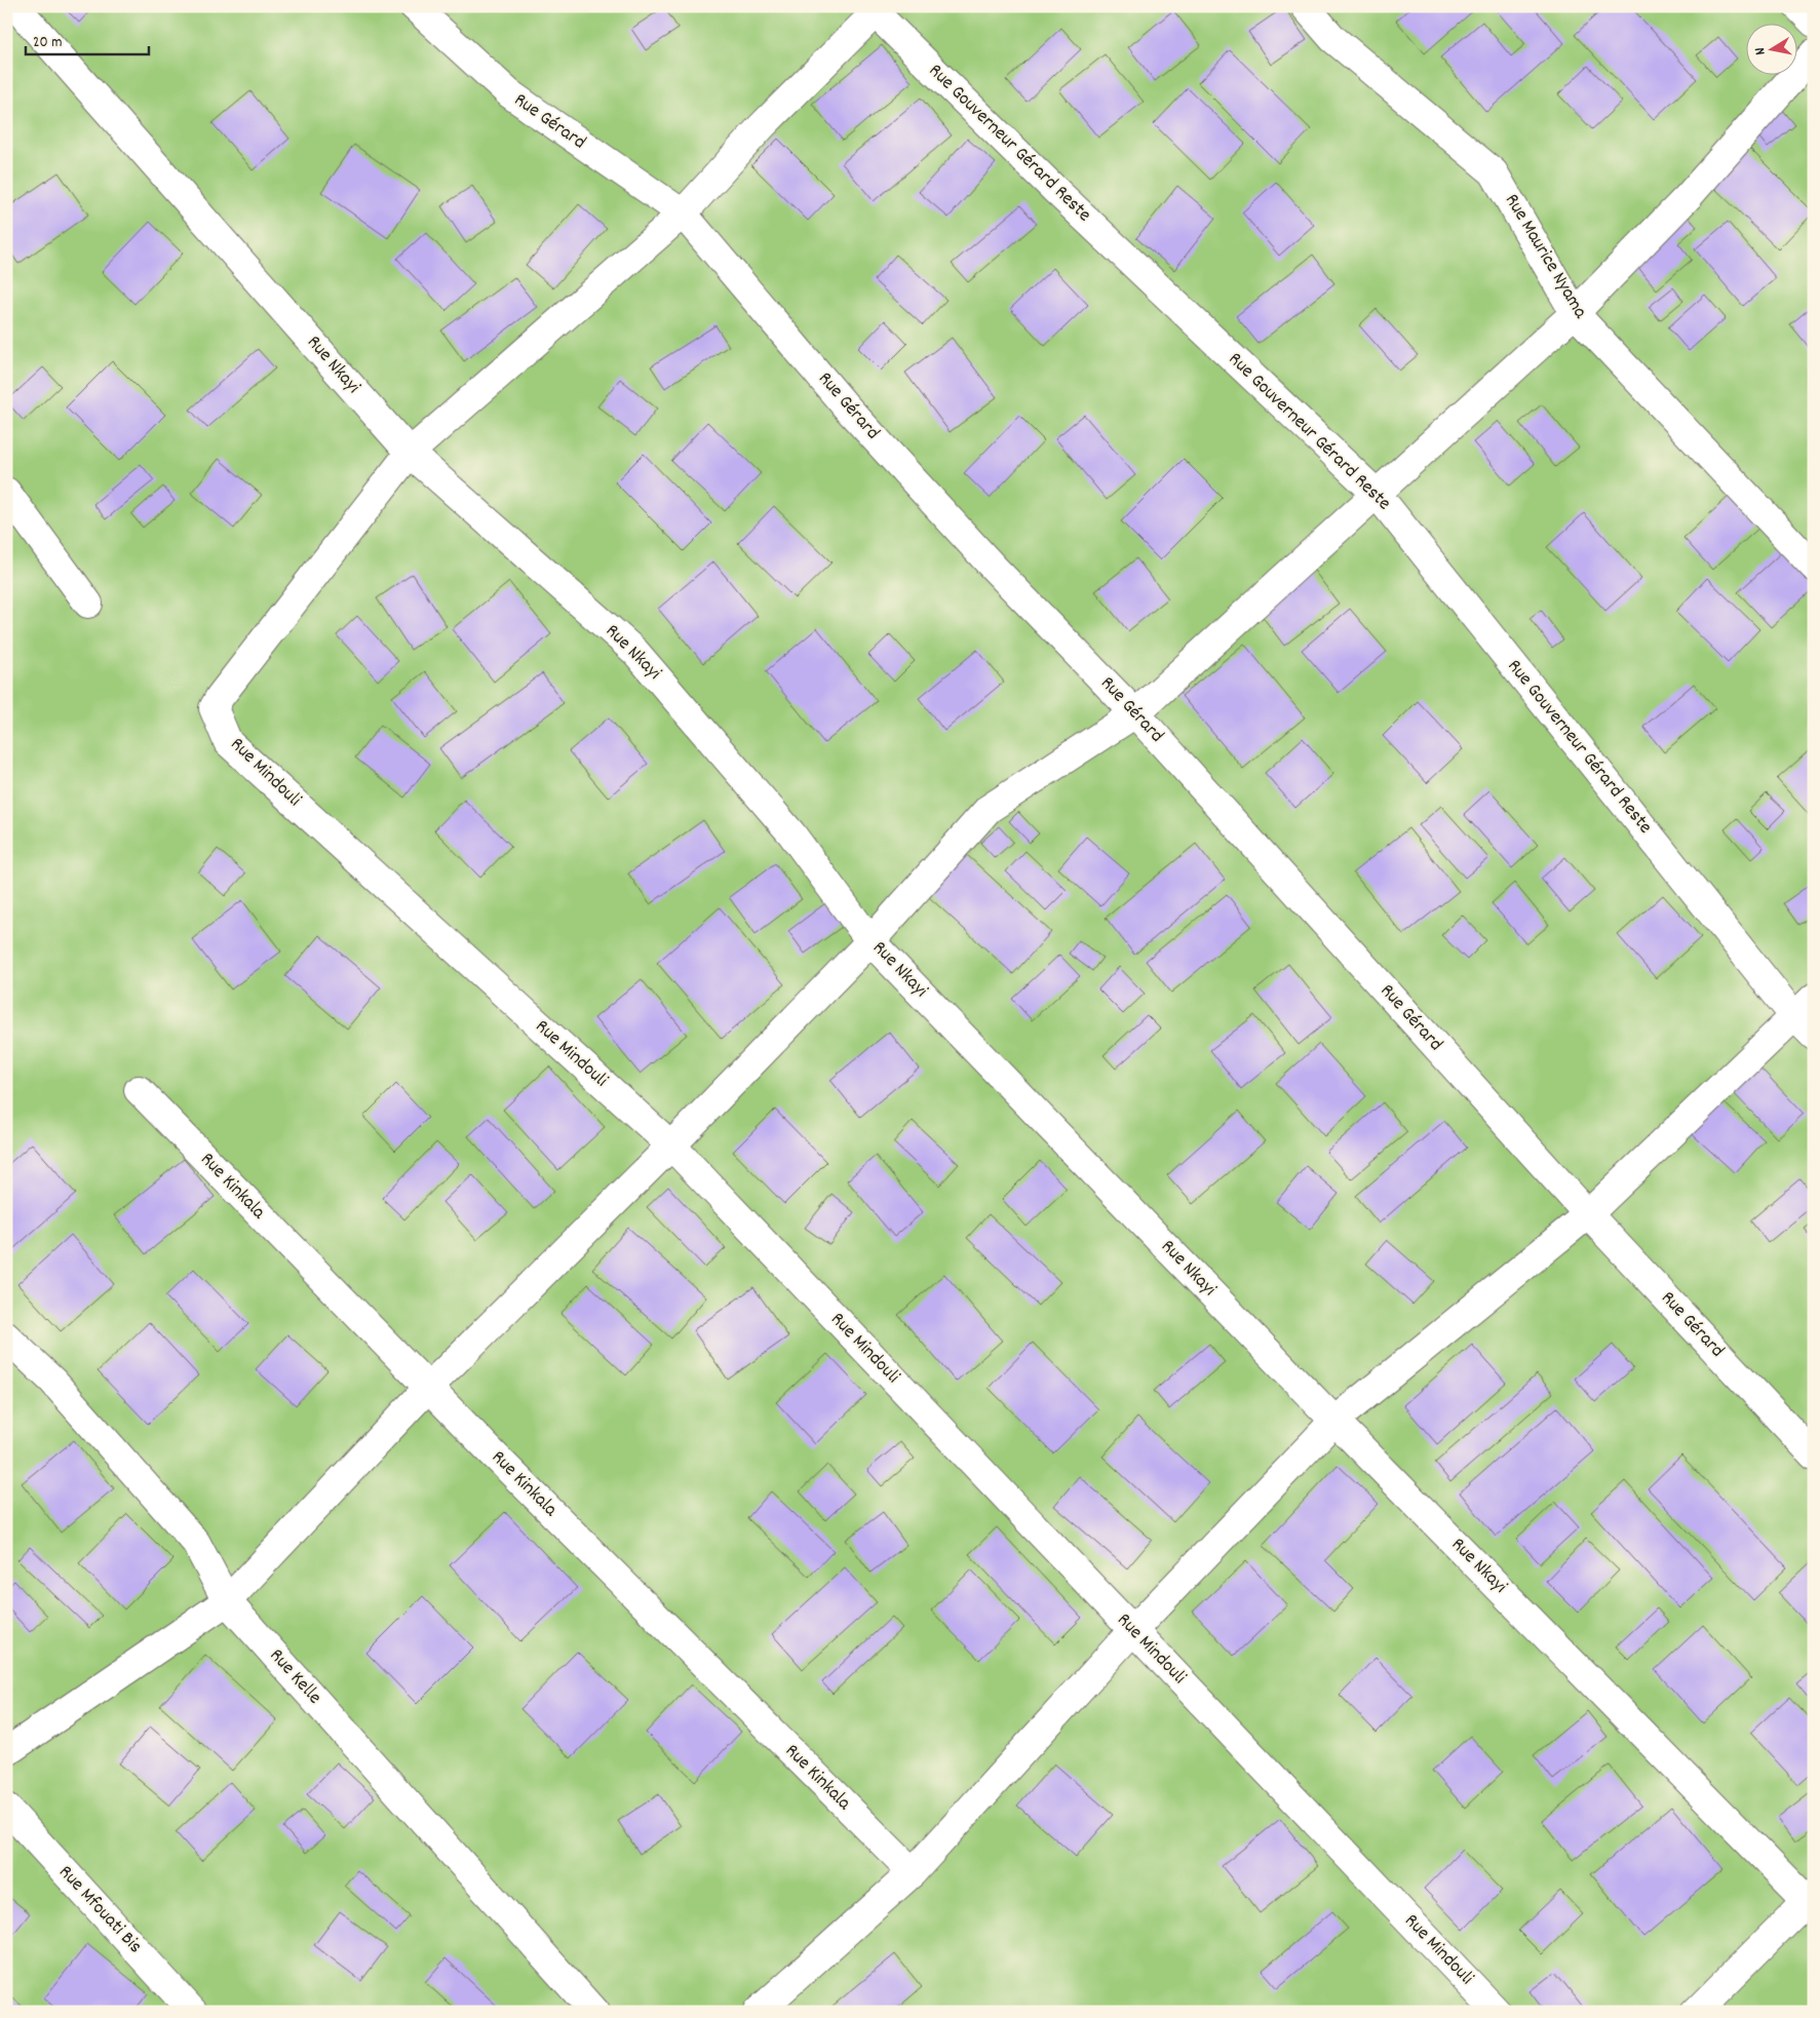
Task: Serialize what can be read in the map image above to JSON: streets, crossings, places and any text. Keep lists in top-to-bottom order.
{
  "streets": {
    "street": [
      "Rue Gérard",
      "Rue Gouverneur Gérard Reste",
      "Rue Maurice Nyama",
      "Rue Nkayi",
      "Rue Mindouli",
      "Rue Kinkala",
      "Rue Kelle",
      "Rue Mfouati Bis"
    ]
  },
  "crossings": [
    ["Rue Nkayi", "Rue Mindouli"]
  ],
  "scale_bar": "20 m",
  "north": "left"
}
